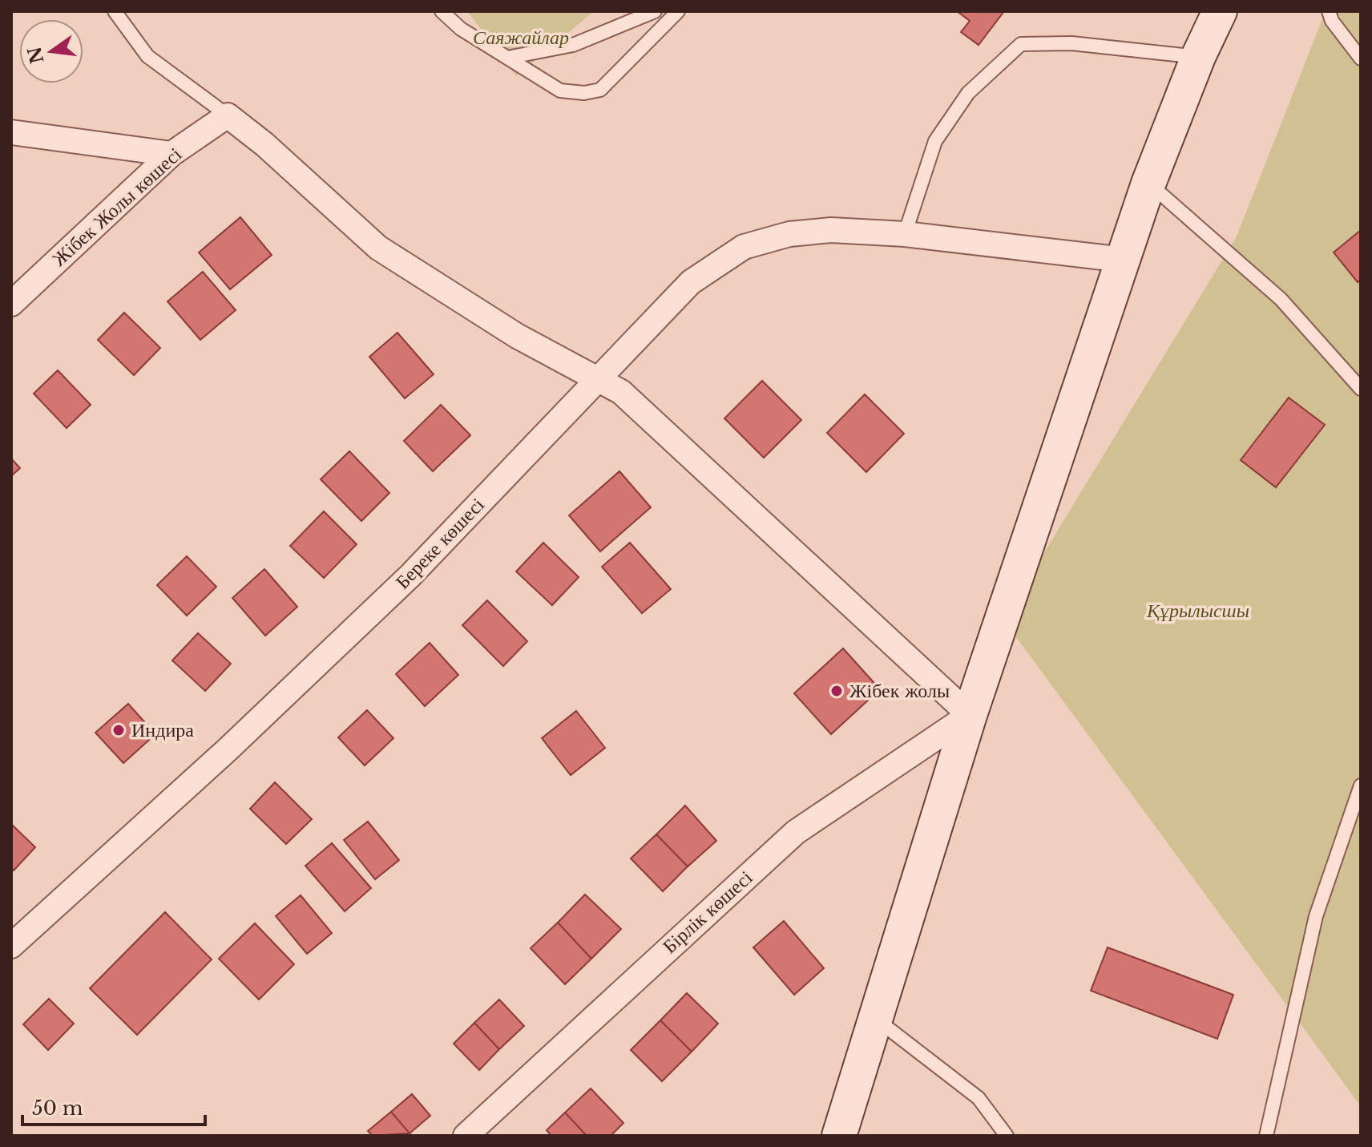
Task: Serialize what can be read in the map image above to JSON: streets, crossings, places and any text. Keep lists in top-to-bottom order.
{
  "streets": {
    "street": ["Жібек Жолы көшесі", "Береке көшесі", "Бірлік көшесі"]
  },
  "parks": ["Саяжайлар", "Құрылысшы"],
  "places": ["Жібек жолы", "Индира"],
  "scale_bar": "50 m",
  "north": "left"
}
